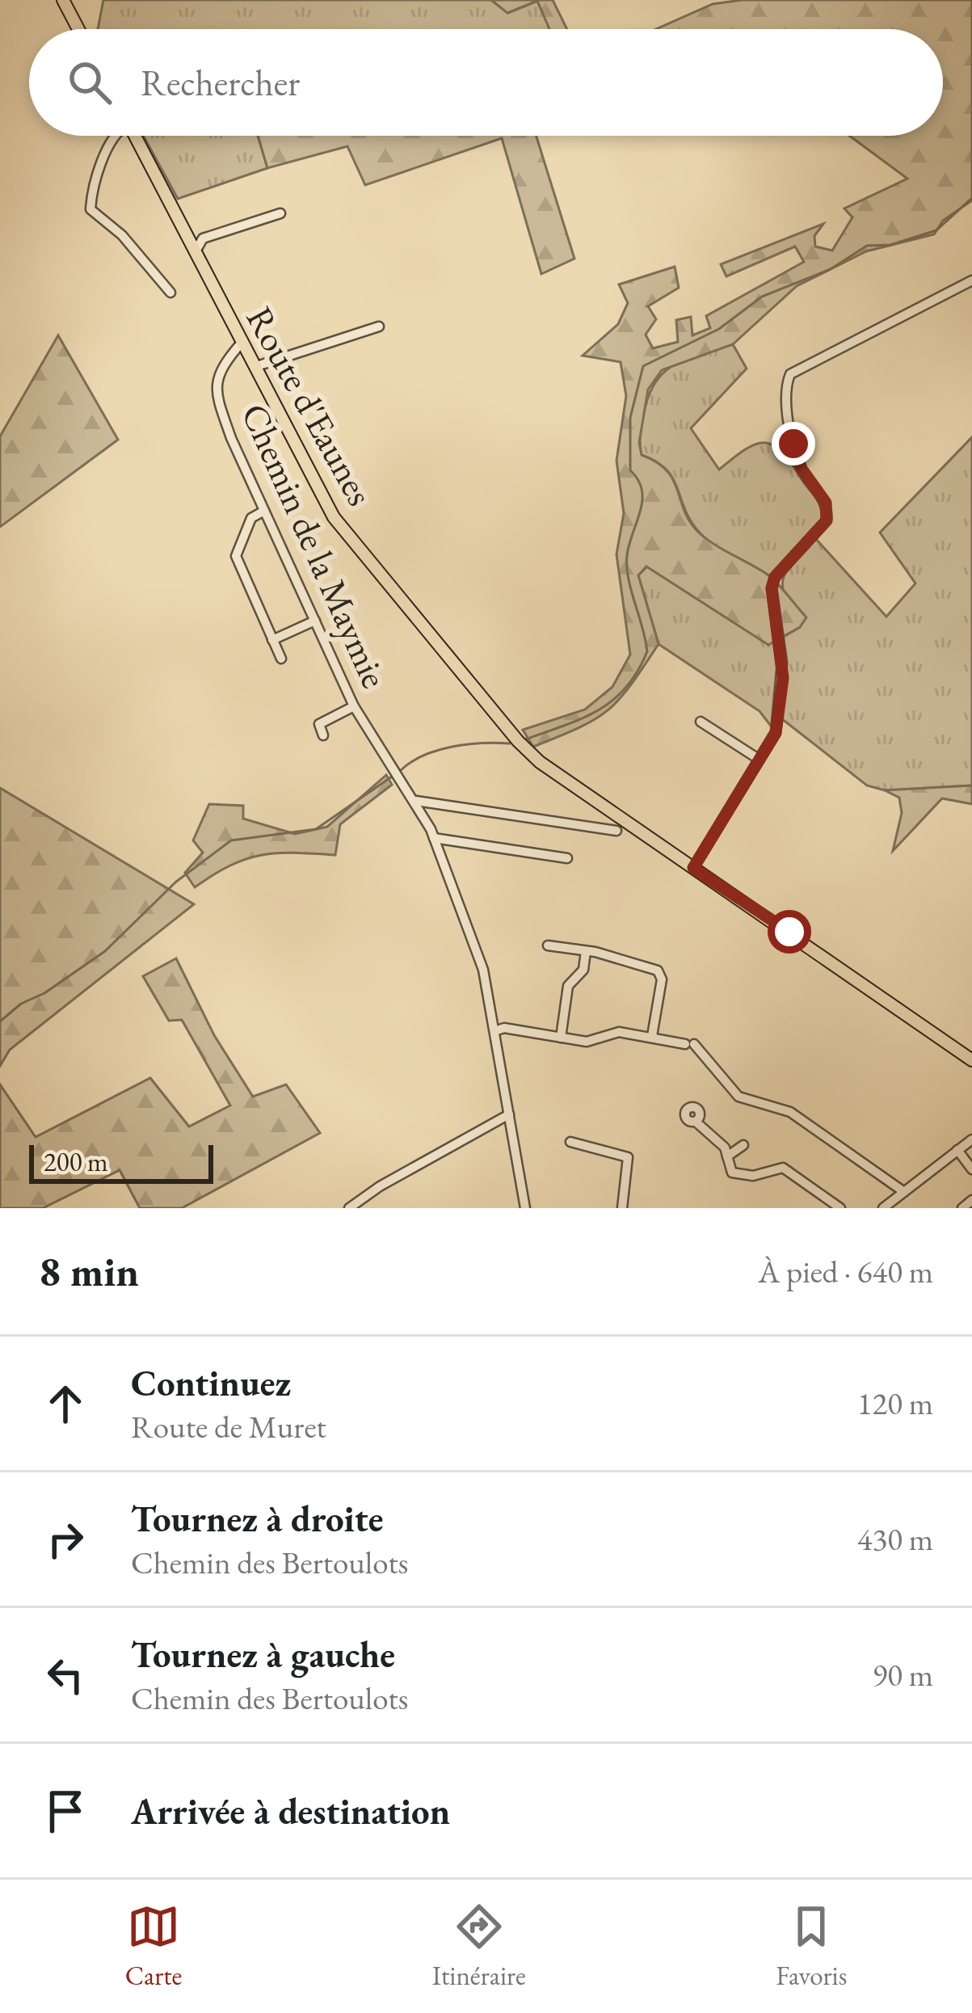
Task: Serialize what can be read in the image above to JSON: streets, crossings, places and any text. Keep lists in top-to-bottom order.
{
  "streets": {
    "main road": ["Route d'Eaunes"],
    "street": ["Chemin de la Maymie"]
  },
  "crossings": [
    ["Route d'Eaunes", "Chemin de la Maymie"]
  ],
  "scale_bar": "200 m",
  "page": {
    "search": "Rechercher",
    "scale": "200 m",
    "heading": ["8 min", "À pied · 640 m"],
    "list": [
      ["Continuez", "Route de Muret", "120 m"],
      ["Tournez à droite", "Chemin des Bertoulots", "430 m"],
      ["Tournez à gauche", "Chemin des Bertoulots", "90 m"],
      "Arrivée à destination"
    ],
    "nav": ["Carte", "Itinéraire", "Favoris"]
  }
}
